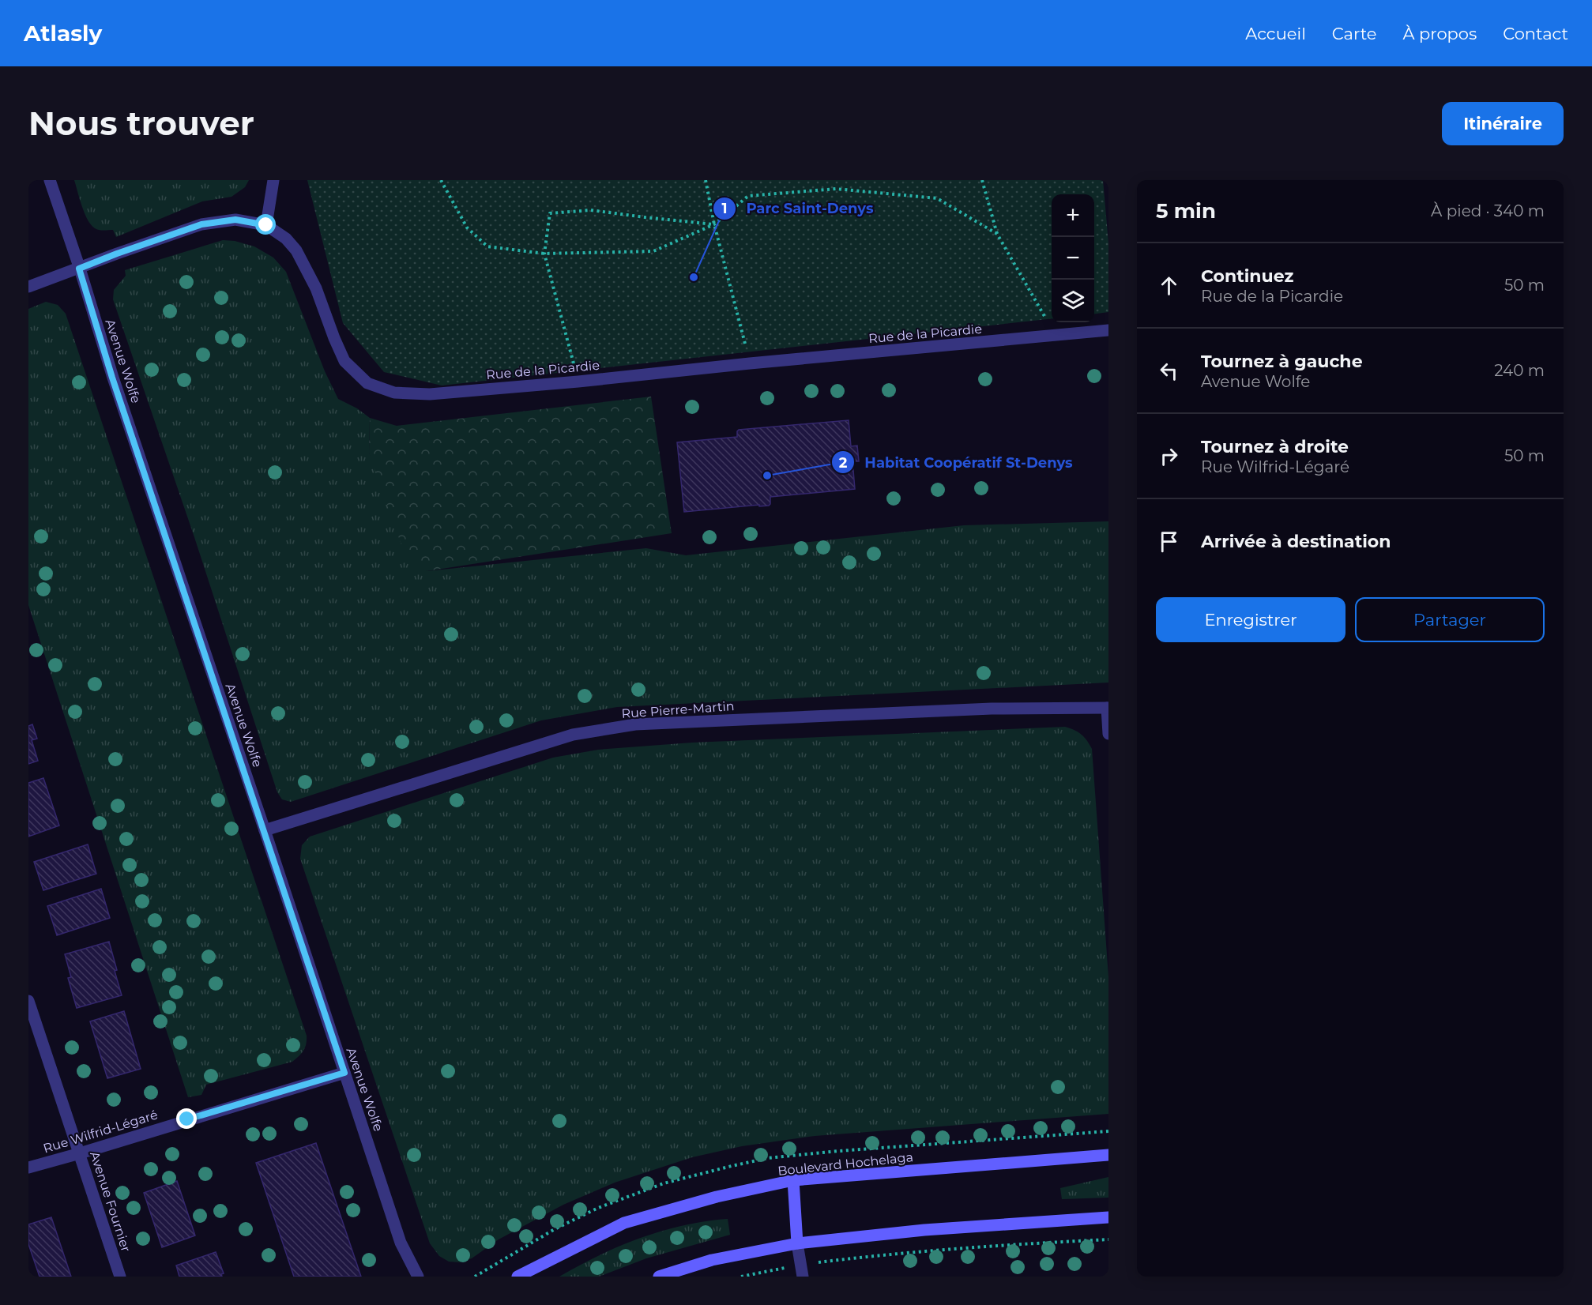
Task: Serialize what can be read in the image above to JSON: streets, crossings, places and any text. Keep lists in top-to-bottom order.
{
  "streets": {
    "main road": ["Boulevard Hochelaga"],
    "street": [
      "Rue de la Picardie",
      "Avenue Wolfe",
      "Rue Pierre-Martin",
      "Rue Wilfrid-Légaré",
      "Avenue Fournier"
    ]
  },
  "crossings": [
    ["Rue de la Picardie", "Avenue Wolfe"],
    ["Avenue Wolfe", "Rue Pierre-Martin"],
    ["Avenue Wolfe", "Rue Wilfrid-Légaré"],
    ["Rue Wilfrid-Légaré", "Avenue Fournier"]
  ],
  "places": ["Parc Saint-Denys", "Habitat Coopératif St-Denys"],
  "page": {
    "header": "Atlasly",
    "nav": [
      "Accueil",
      "Carte",
      "À propos",
      "Contact"
    ],
    "buttons": [
      "Itinéraire",
      ["Enregistrer", "Partager"]
    ],
    "title": "Nous trouver",
    "heading": ["5 min", "À pied · 340 m"],
    "map_buttons": ["+", "−"],
    "list": [
      ["Continuez", "Rue de la Picardie", "50 m"],
      ["Tournez à gauche", "Avenue Wolfe", "240 m"],
      ["Tournez à droite", "Rue Wilfrid-Légaré", "50 m"],
      "Arrivée à destination"
    ]
  }
}
